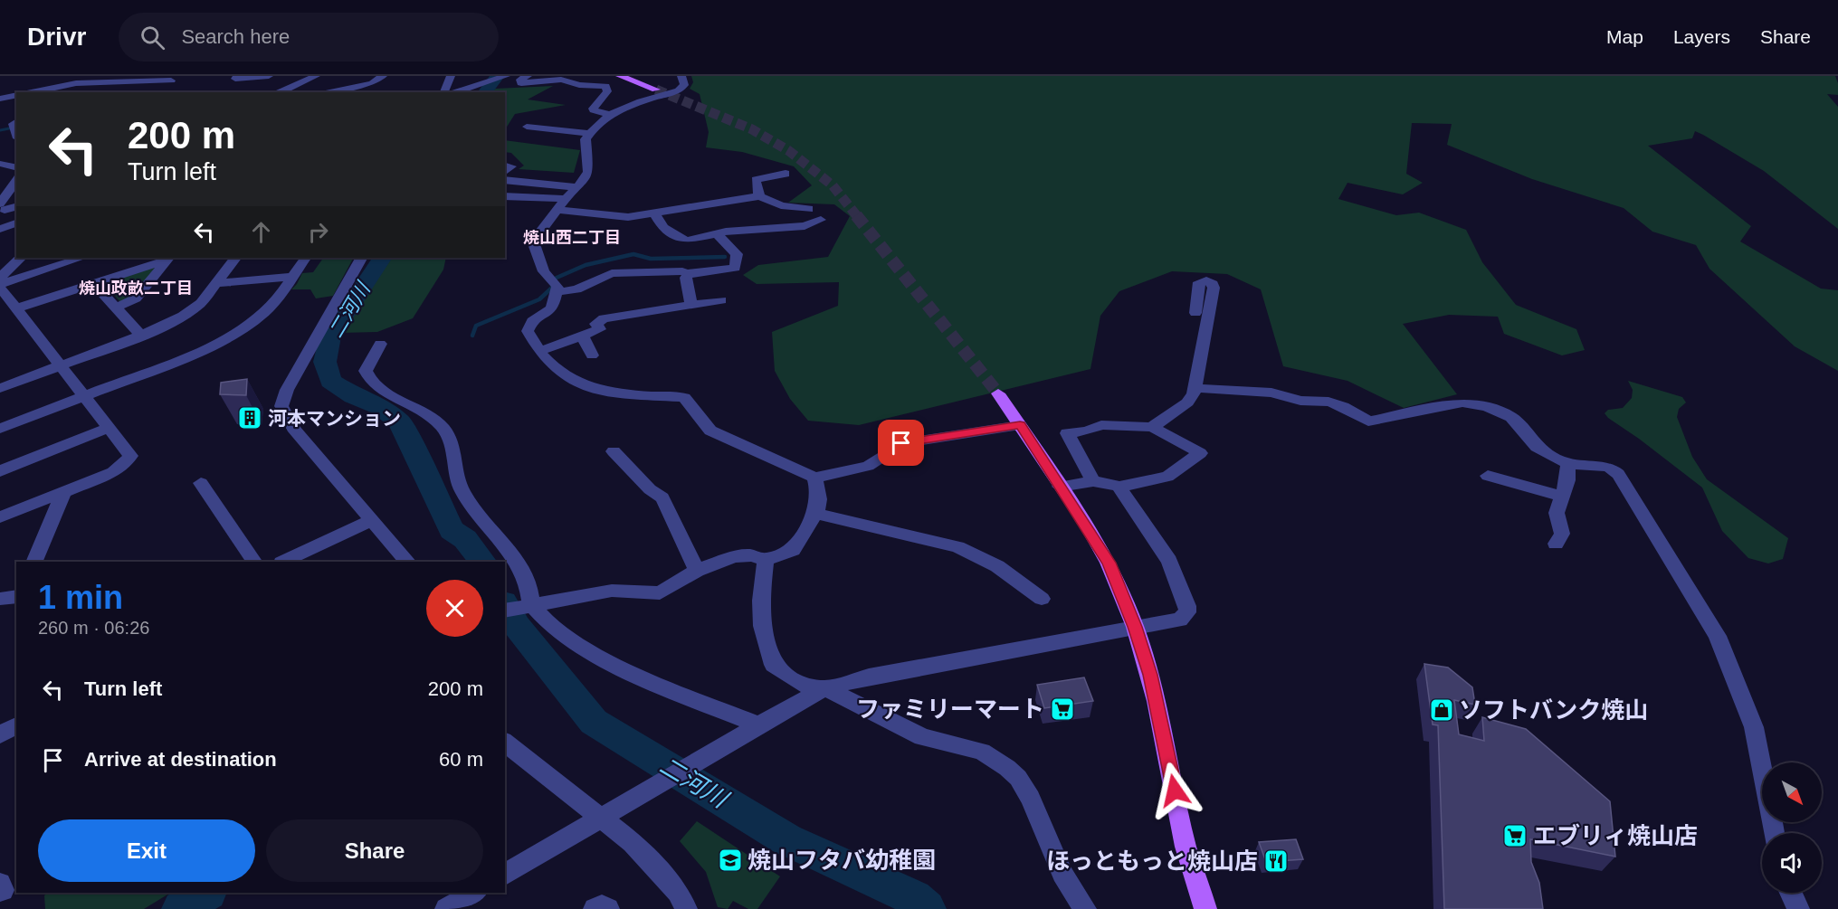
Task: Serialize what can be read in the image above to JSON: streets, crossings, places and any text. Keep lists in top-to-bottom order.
{
  "districts": ["焼山西二丁目", "焼山政畝二丁目"],
  "water": ["二河川"],
  "places": {
    "building": ["河本マンション"],
    "supermarket": ["ファミリーマート", "エブリィ焼山店"],
    "shop": ["ソフトバンク焼山"],
    "school or university": ["焼山フタバ幼稚園"],
    "restaurant": ["ほっともっと焼山店"]
  },
  "north": "bottom right",
  "page": {
    "header": "Drivr",
    "search": "Search here",
    "nav": ["Map", "Layers", "Share"],
    "turn": ["200 m", "Turn left"],
    "heading": ["1 min", "260 m · 06:26"],
    "list": [
      {
        "name": "Turn left",
        "value": "200 m"
      },
      {
        "name": "Arrive at destination",
        "value": "60 m"
      }
    ],
    "buttons": ["Exit", "Share"]
  }
}
